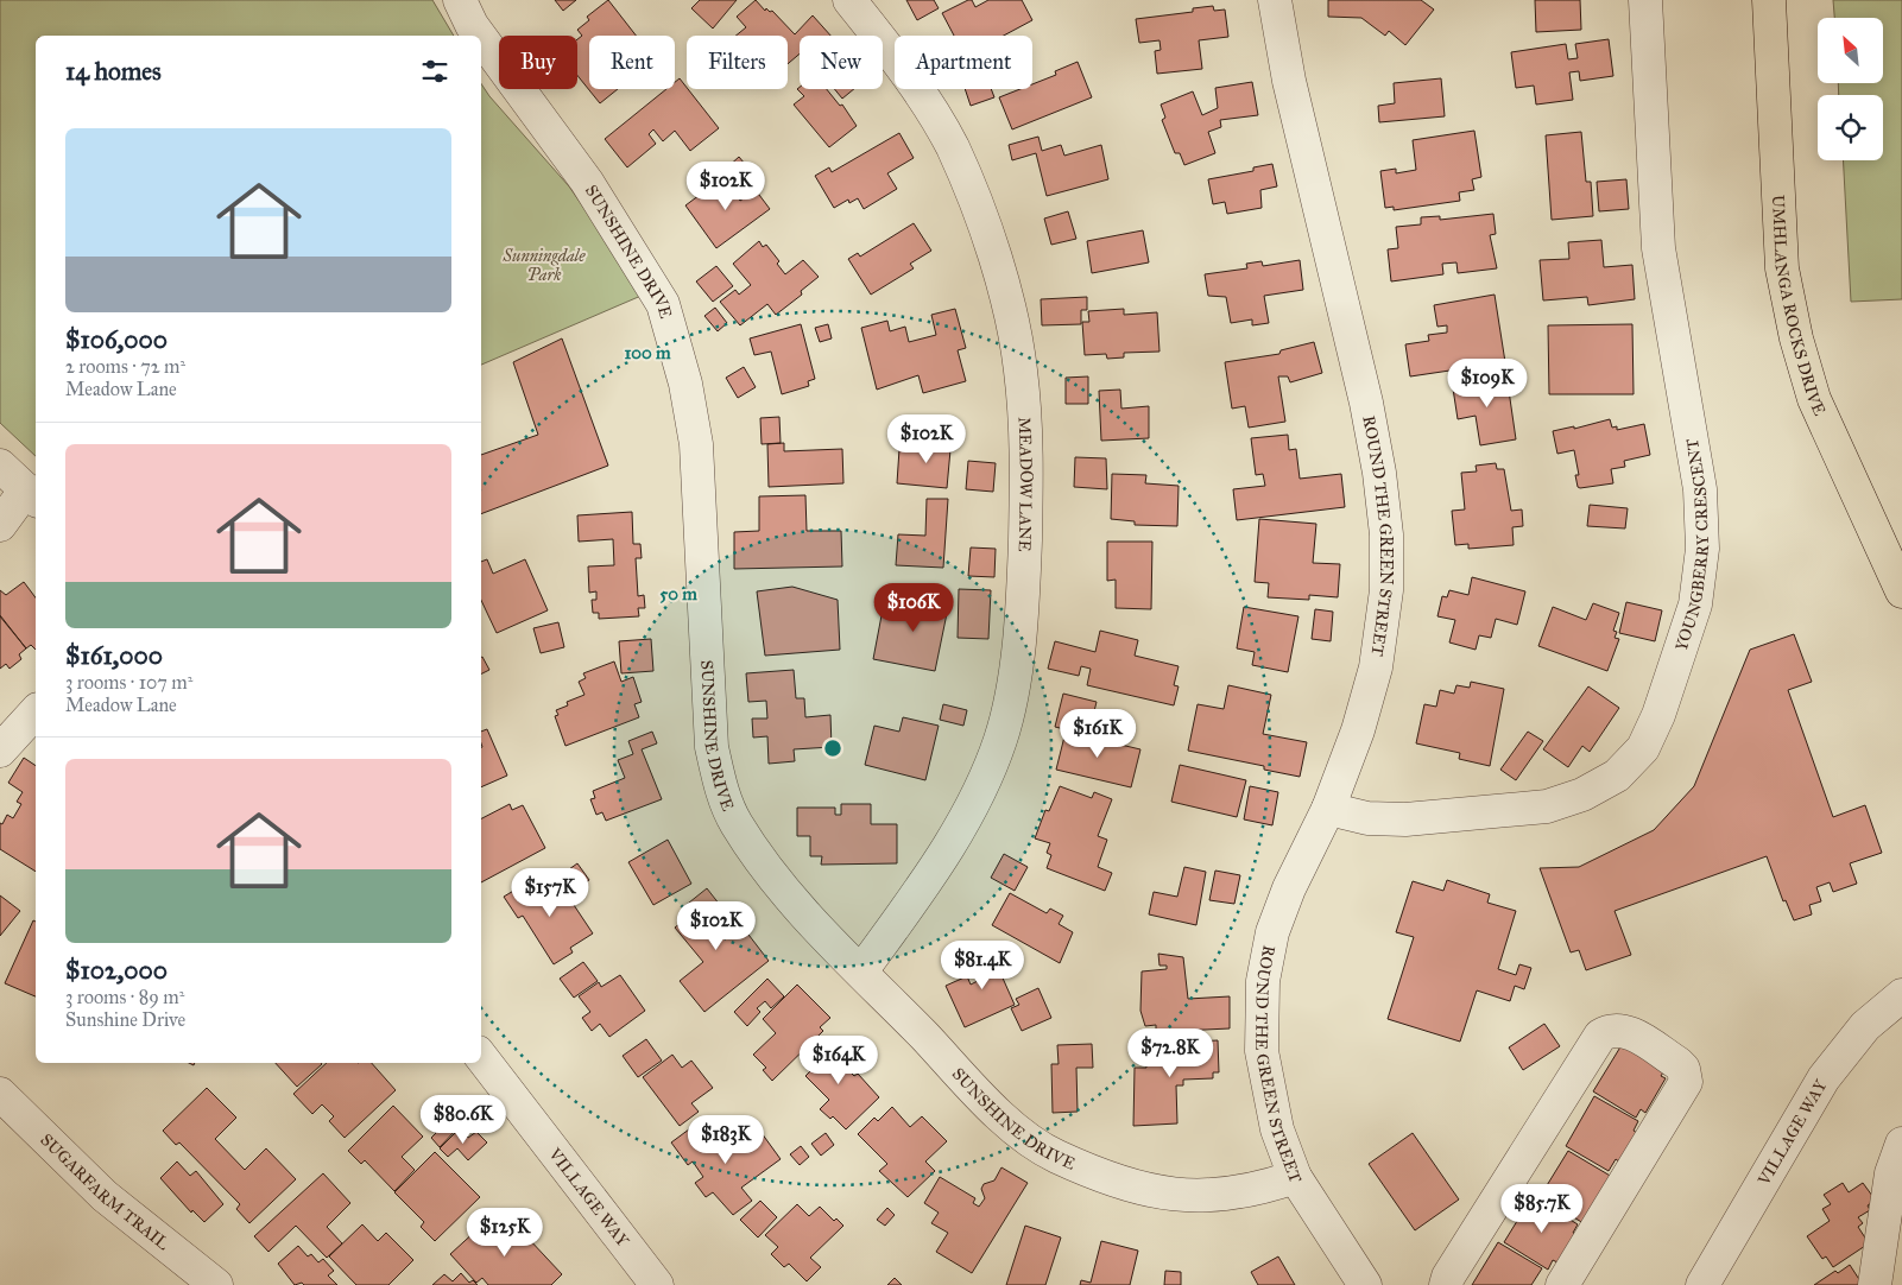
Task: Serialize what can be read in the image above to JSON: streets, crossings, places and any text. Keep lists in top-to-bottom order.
{
  "streets": {
    "main road": ["UMHLANGA ROCKS DRIVE"],
    "street": [
      "SUNSHINE DRIVE",
      "MEADOW LANE",
      "ROUND THE GREEN STREET",
      "YOUNGBERRY CRESCENT",
      "VILLAGE WAY",
      "SUGARFARM TRAIL"
    ]
  },
  "crossings": [
    ["SUNSHINE DRIVE", "MEADOW LANE"],
    ["SUNSHINE DRIVE", "ROUND THE GREEN STREET"],
    ["ROUND THE GREEN STREET", "YOUNGBERRY CRESCENT"]
  ],
  "parks": ["Sunningdale Park"],
  "north": "top left",
  "page": {
    "chip": [
      "Buy",
      "Rent",
      "Filters",
      "New",
      "Apartment"
    ],
    "heading": "14 homes",
    "list": [
      {
        "name": "$106,000",
        "note": "2 rooms · 72 m² · Meadow Lane"
      },
      {
        "name": "$161,000",
        "note": "3 rooms · 107 m² · Meadow Lane"
      },
      {
        "name": "$102,000",
        "note": "3 rooms · 89 m² · Sunshine Drive"
      }
    ],
    "price": [
      "$102K",
      "$109K",
      "$102K",
      "$106K",
      "$161K",
      "$157K",
      "$102K",
      "$81.4K",
      "$72.8K",
      "$164K",
      "$80.6K",
      "$183K",
      "$85.7K",
      "$125K"
    ]
  },
  "rings": ["100 m", "50 m"]
}
